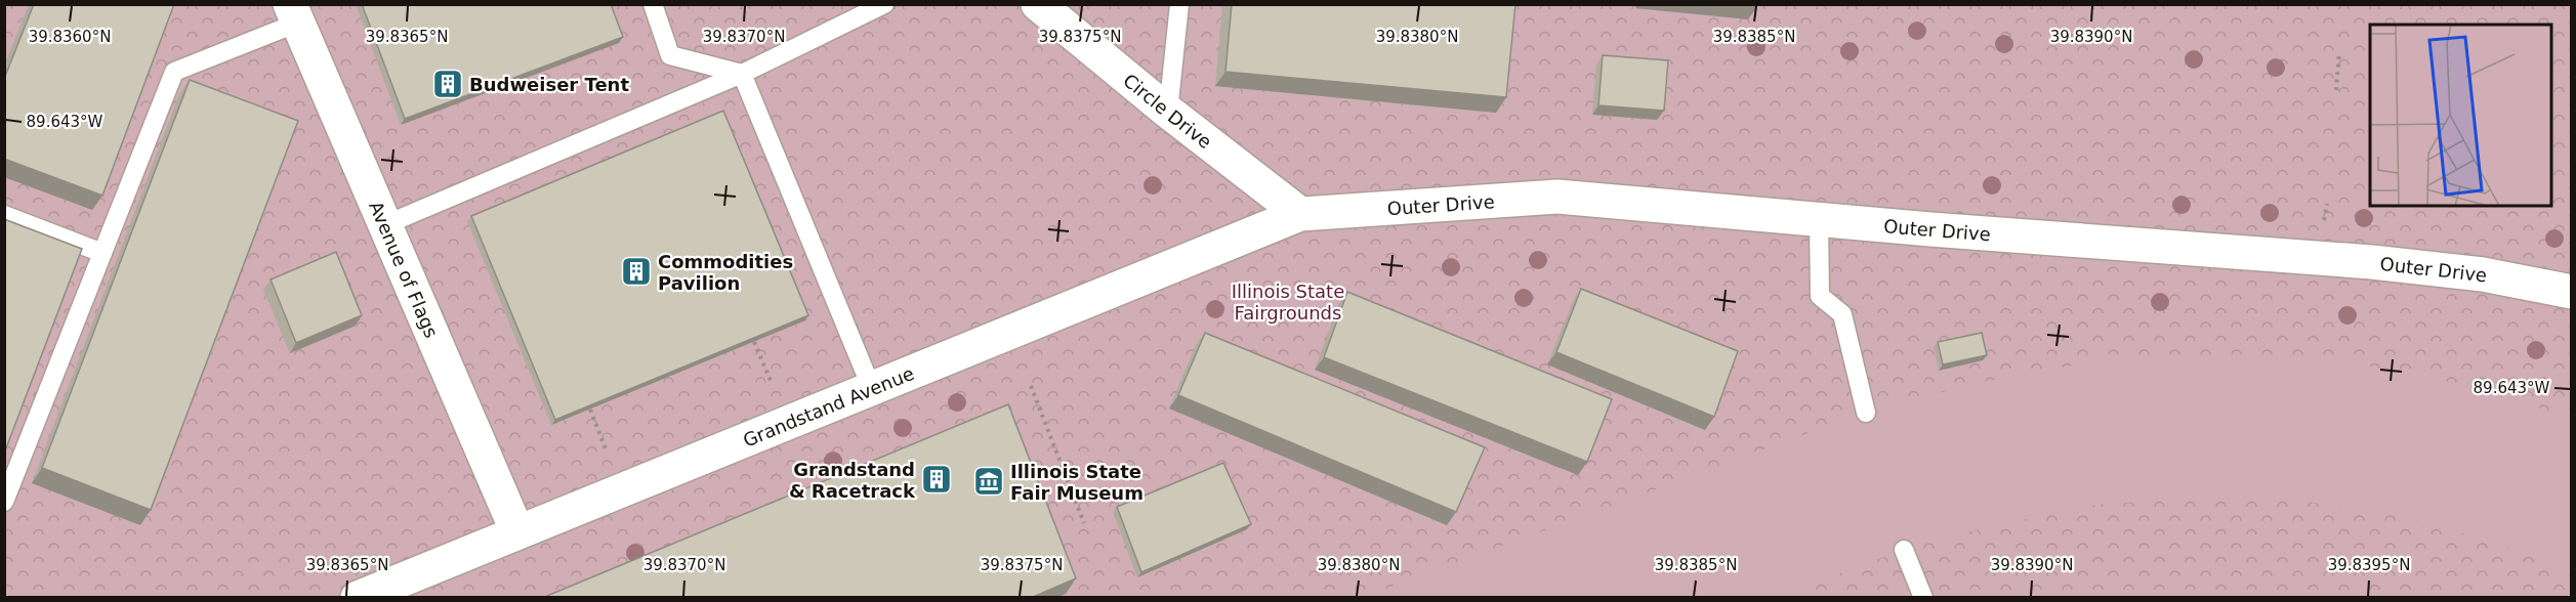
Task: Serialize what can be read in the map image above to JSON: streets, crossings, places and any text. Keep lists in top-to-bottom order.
{
  "streets": {
    "street": [
      "Circle Drive",
      "Outer Drive",
      "Avenue of Flags",
      "Grandstand Avenue"
    ]
  },
  "crossings": [
    ["Circle Drive", "Outer Drive"],
    ["Circle Drive", "Grandstand Avenue"],
    ["Outer Drive", "Grandstand Avenue"],
    ["Avenue of Flags", "Grandstand Avenue"]
  ],
  "parks": ["Illinois State Fairgrounds"],
  "places": {
    "building": ["Budweiser Tent", "Commodities Pavilion", "Grandstand & Racetrack"],
    "museum": ["Illinois State Fair Museum"]
  },
  "coordinates": [
    "39.8360°N",
    "39.8365°N",
    "39.8370°N",
    "39.8375°N",
    "39.8380°N",
    "39.8385°N",
    "39.8390°N",
    "89.643°W",
    "39.8395°N"
  ]
}
